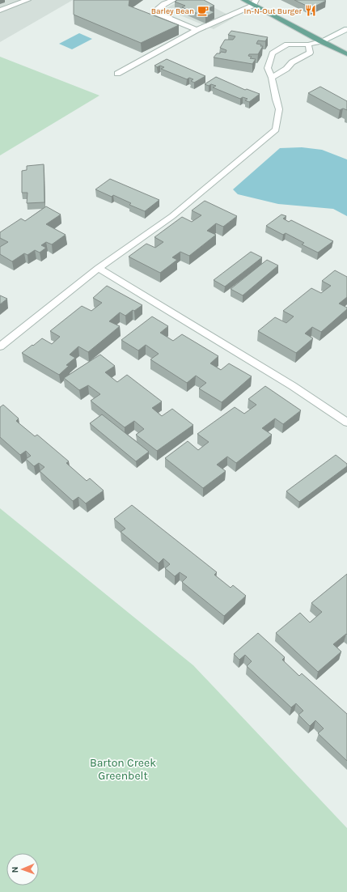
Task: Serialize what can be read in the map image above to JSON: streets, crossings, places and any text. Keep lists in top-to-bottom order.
{
  "parks": ["Barton Creek Greenbelt"],
  "places": {
    "cafe": ["Barley Bean"],
    "restaurant": ["In-N-Out Burger"]
  },
  "north": "left"
}
